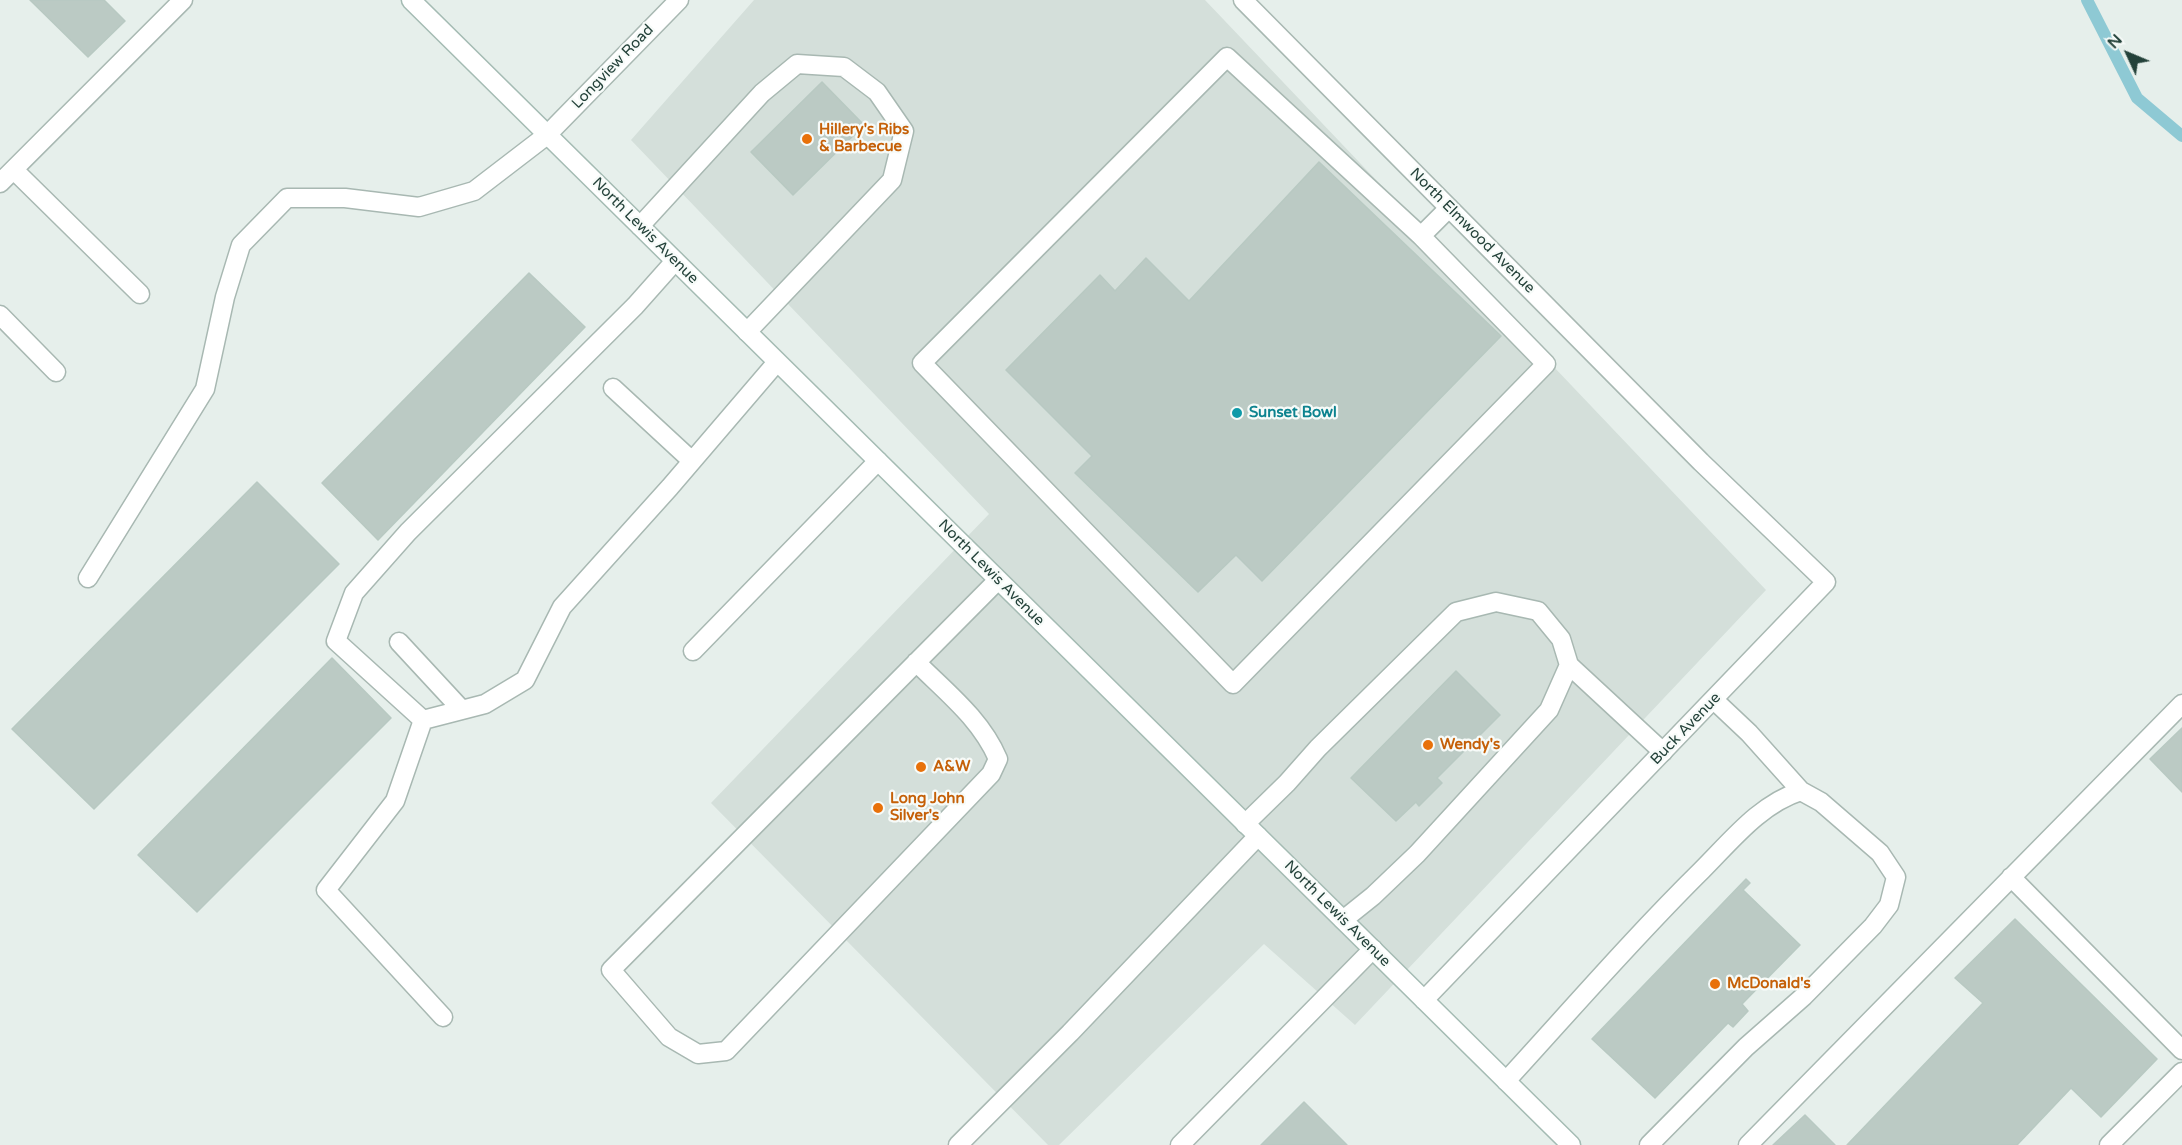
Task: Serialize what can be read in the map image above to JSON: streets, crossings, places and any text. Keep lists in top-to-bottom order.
{
  "streets": {
    "main road": [
      "Longview Road",
      "North Lewis Avenue",
      "North Elmwood Avenue",
      "Buck Avenue"
    ]
  },
  "crossings": [
    ["Longview Road", "North Lewis Avenue"],
    ["North Lewis Avenue", "Buck Avenue"],
    ["North Elmwood Avenue", "Buck Avenue"]
  ],
  "places": [
    "Hillery's Ribs & Barbecue",
    "Sunset Bowl",
    "Wendy's",
    "A&W",
    "Long John Silver's",
    "McDonald's"
  ],
  "north": "top left"
}
